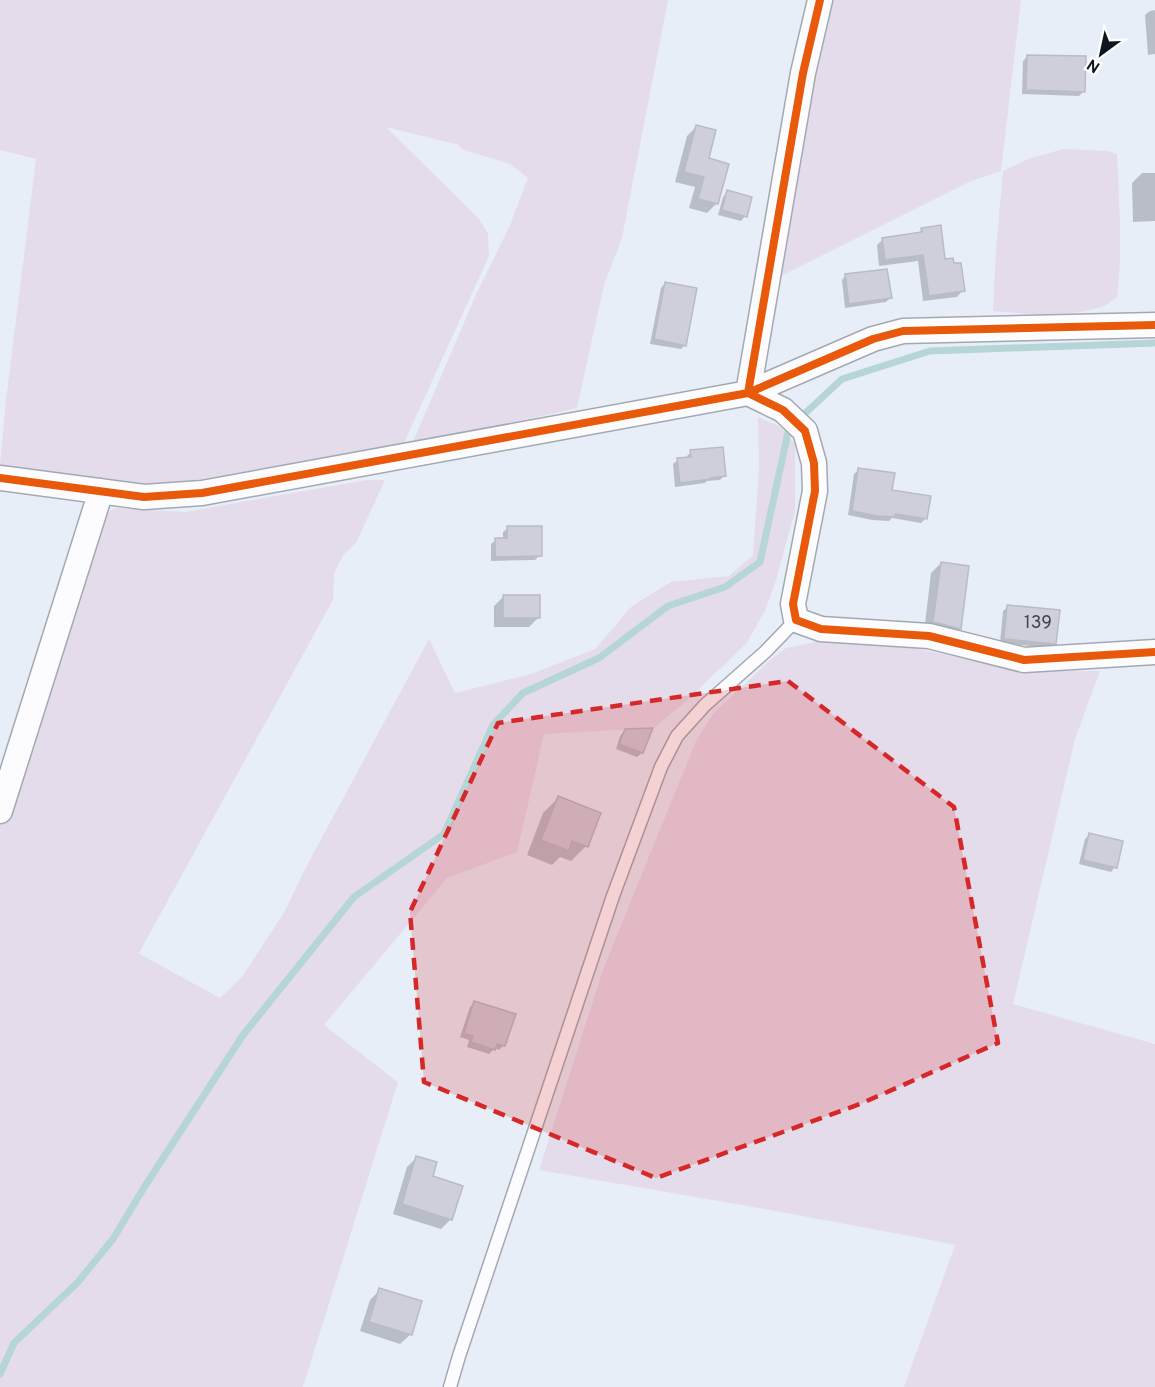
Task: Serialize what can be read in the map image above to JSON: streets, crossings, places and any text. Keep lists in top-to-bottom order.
{
  "house_numbers": ["139"],
  "north": "bottom left"
}
